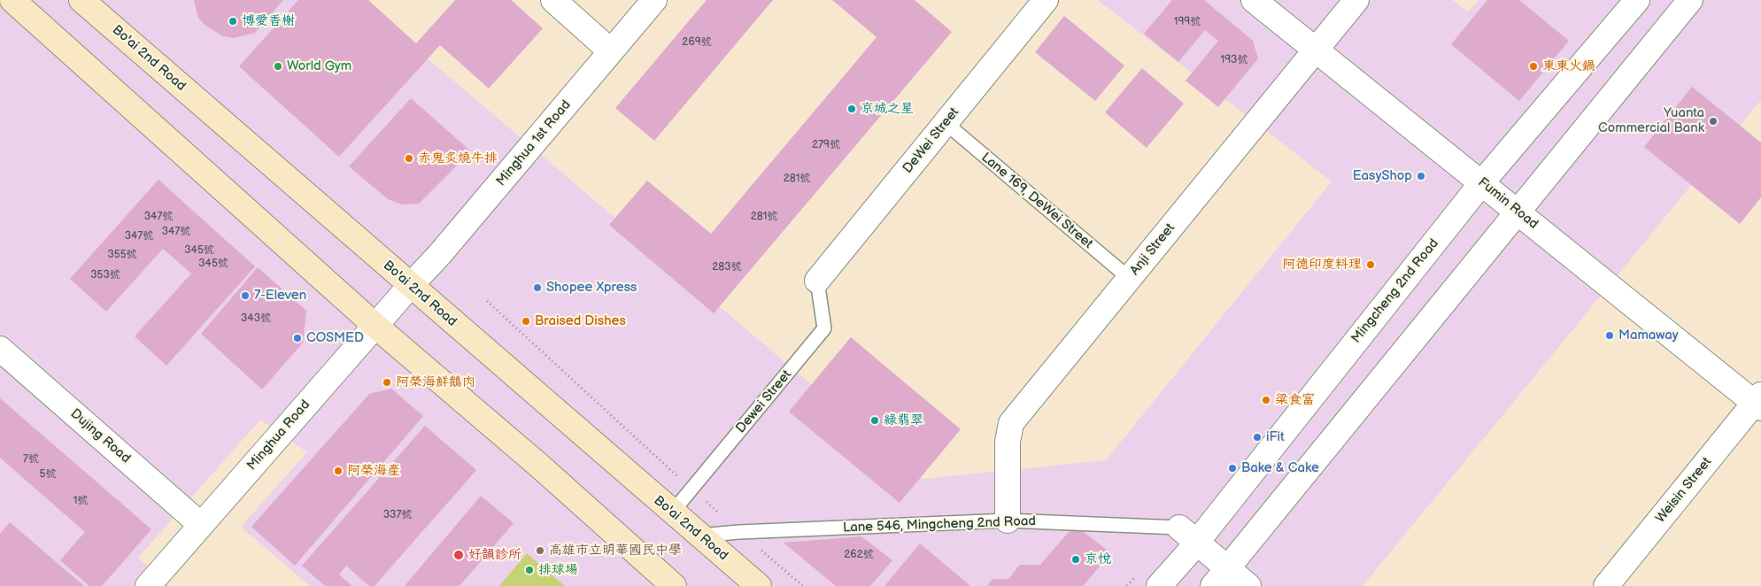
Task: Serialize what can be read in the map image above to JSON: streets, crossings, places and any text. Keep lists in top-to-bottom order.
{
  "streets": {
    "main road": ["Bo'ai 2nd Road"],
    "street": [
      "DeWei Street",
      "Minghua 1st Road",
      "Fumin Road",
      "Anji Street",
      "Mingcheng 2nd Road",
      "Minghua Road",
      "Dujing Road",
      "Weisin Street"
    ],
    "lane": ["Lane 169, DeWei Street", "Dewei Street", "Lane 546, Mingcheng 2nd Road"]
  },
  "crossings": [
    ["Bo'ai 2nd Road", "Minghua 1st Road"],
    ["Bo'ai 2nd Road", "Dewei Street"],
    ["Bo'ai 2nd Road", "Minghua Road"],
    ["Bo'ai 2nd Road", "Lane 546, Mingcheng 2nd Road"],
    ["DeWei Street", "Lane 169, DeWei Street"],
    ["DeWei Street", "Dewei Street"],
    ["Minghua 1st Road", "Minghua Road"],
    ["Lane 169, DeWei Street", "Anji Street"],
    ["Fumin Road", "Anji Street"],
    ["Fumin Road", "Mingcheng 2nd Road"],
    ["Fumin Road", "Weisin Street"],
    ["Anji Street", "Lane 546, Mingcheng 2nd Road"],
    ["Mingcheng 2nd Road", "Lane 546, Mingcheng 2nd Road"],
    ["Minghua Road", "Dujing Road"]
  ],
  "places": [
    "博愛香榭",
    "World Gym",
    "東東火鍋",
    "京城之星",
    "Yuanta Commercial Bank",
    "赤鬼炙燒牛排",
    "EasyShop",
    "阿德印度料理",
    "Shopee Xpress",
    "7-Eleven",
    "Braised Dishes",
    "Mamaway",
    "COSMED",
    "阿榮海鮮鵝肉",
    "梁食富",
    "綠翡翠",
    "iFit",
    "Bake & Cake",
    "阿榮海產",
    "高雄市立明華國民中學",
    "好韻診所",
    "京悅",
    "排球場"
  ],
  "house_numbers": [
    "199號",
    "269號",
    "193號",
    "279號",
    "281號",
    "347號",
    "281號",
    "347號",
    "347號",
    "345號",
    "355號",
    "345號",
    "283號",
    "353號",
    "343號",
    "7號",
    "5號",
    "1號",
    "337號",
    "262號"
  ]
}
